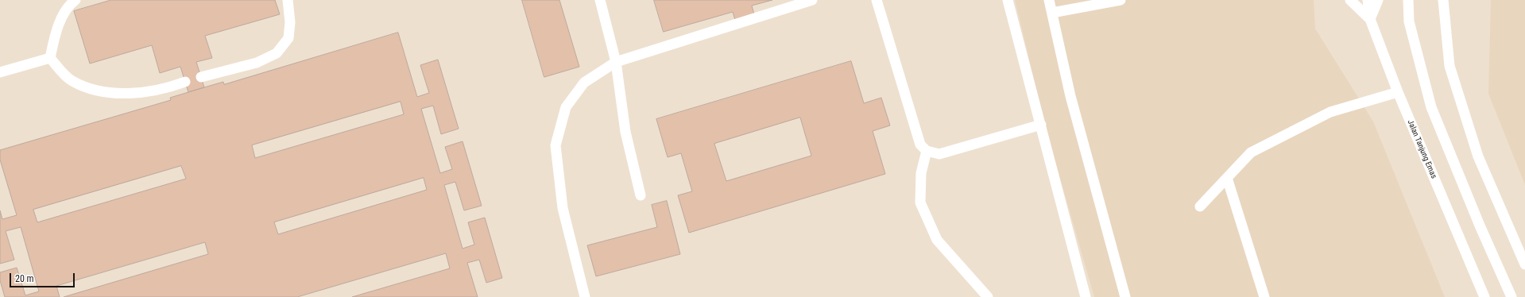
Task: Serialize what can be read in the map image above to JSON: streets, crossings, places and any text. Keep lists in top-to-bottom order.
{
  "streets": {
    "lane": ["Jalan Tanjung Emas"]
  },
  "scale_bar": "20 m"
}
